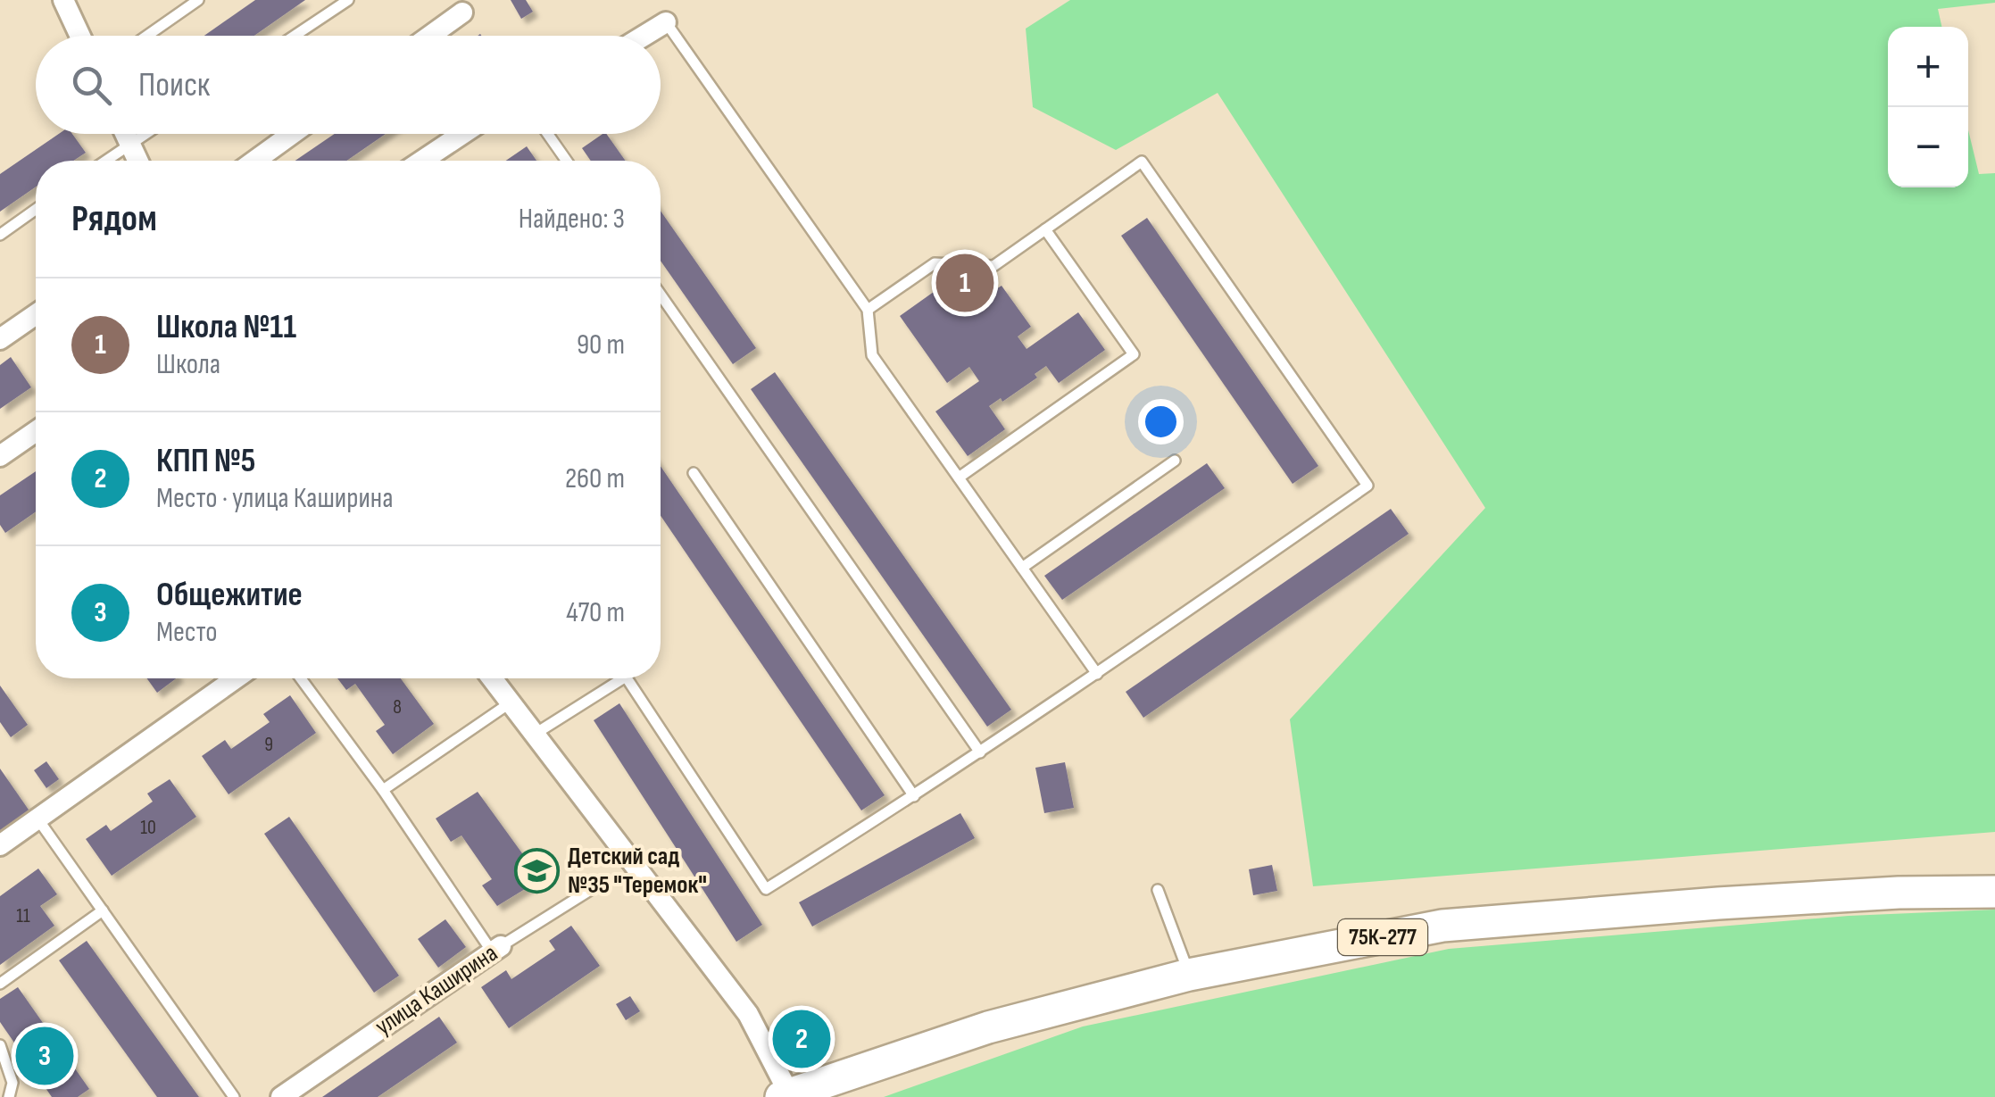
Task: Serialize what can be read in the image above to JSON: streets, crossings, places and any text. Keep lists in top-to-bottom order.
{
  "streets": {
    "main road": ["75К-277"],
    "street": ["улица Каширина"]
  },
  "places": {
    "school or university": ["Детский сад №35 \"Теремок\""]
  },
  "house_numbers": [
    "8",
    "9",
    "10",
    "11"
  ],
  "page": {
    "map_buttons": ["+", "−"],
    "search": "Поиск",
    "heading": ["Рядом", "Найдено: 3"],
    "pins": ["1", "2", "3"],
    "list": [
      {
        "mark": "1",
        "name": "Школа №11",
        "note": "Школа",
        "value": "90 m"
      },
      {
        "mark": "2",
        "name": "КПП №5",
        "note": "Место · улица Каширина",
        "value": "260 m"
      },
      {
        "mark": "3",
        "name": "Общежитие",
        "note": "Место",
        "value": "470 m"
      }
    ]
  }
}
